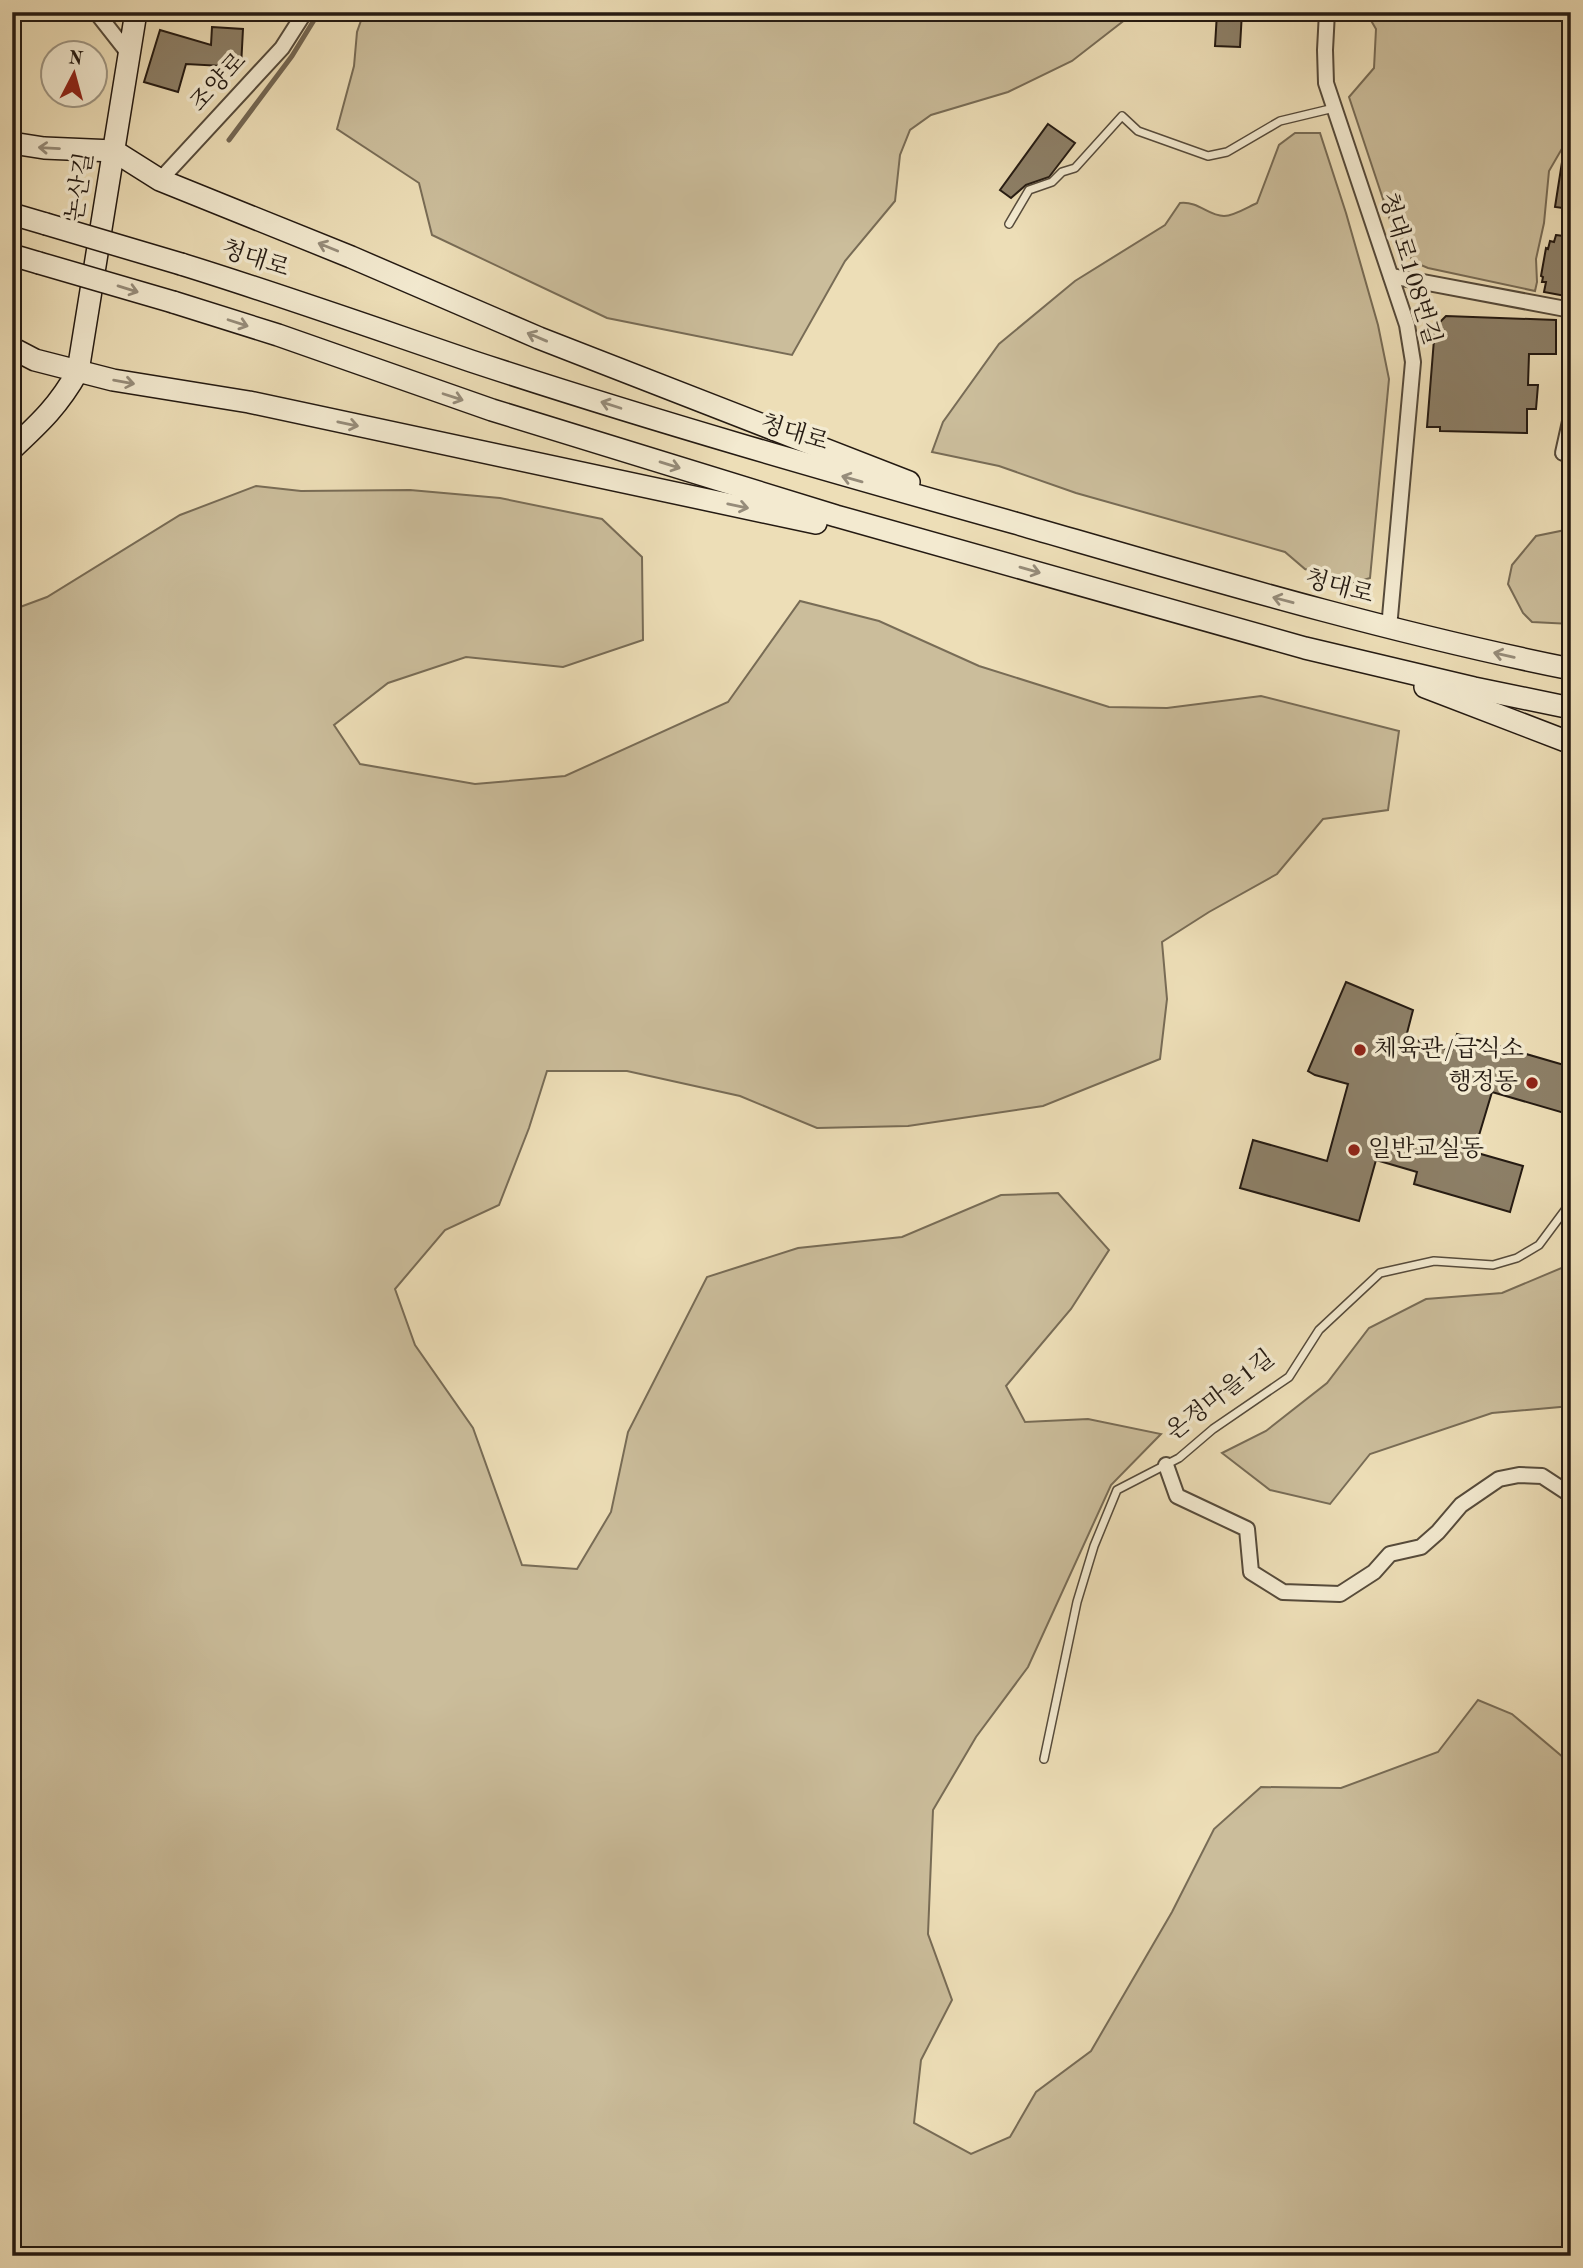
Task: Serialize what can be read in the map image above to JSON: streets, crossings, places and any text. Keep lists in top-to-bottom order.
{
  "streets": {
    "street": [
      "조양로",
      "논산길",
      "청대로",
      "청대로108번길",
      "온정마을1길"
    ]
  },
  "crossings": [
    ["청대로", "청대로108번길"]
  ],
  "places": ["체육관/급식소", "행정동", "일반교실동"],
  "north": "top"
}
